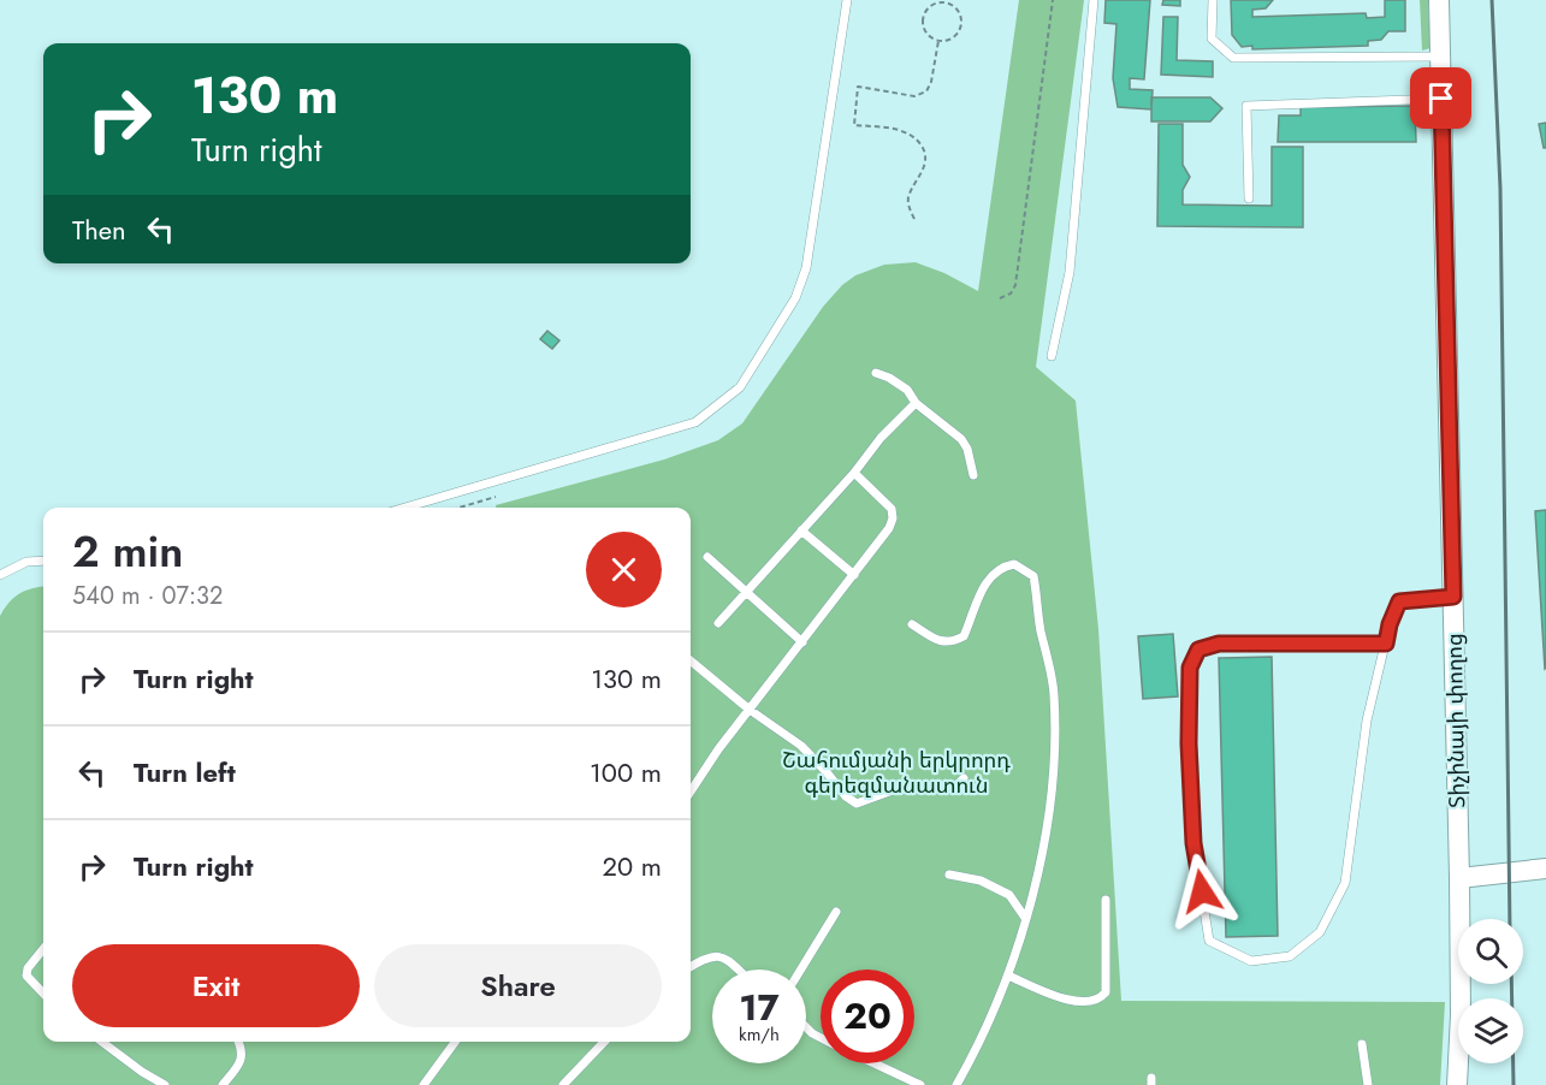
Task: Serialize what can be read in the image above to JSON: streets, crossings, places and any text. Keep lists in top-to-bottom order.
{
  "streets": {
    "street": ["Տիչինայի փողոց"]
  },
  "parks": ["Շահումյանի երկրորդ գերեզմանատուն"],
  "page": {
    "turn": ["130 m", "Turn right"],
    "then": "Then",
    "heading": ["2 min", "540 m · 07:32"],
    "list": [
      {
        "name": "Turn right",
        "value": "130 m"
      },
      {
        "name": "Turn left",
        "value": "100 m"
      },
      {
        "name": "Turn right",
        "value": "20 m"
      }
    ],
    "buttons": ["Exit", "Share"],
    "speed": "17 km/h",
    "limit": "20"
  }
}
